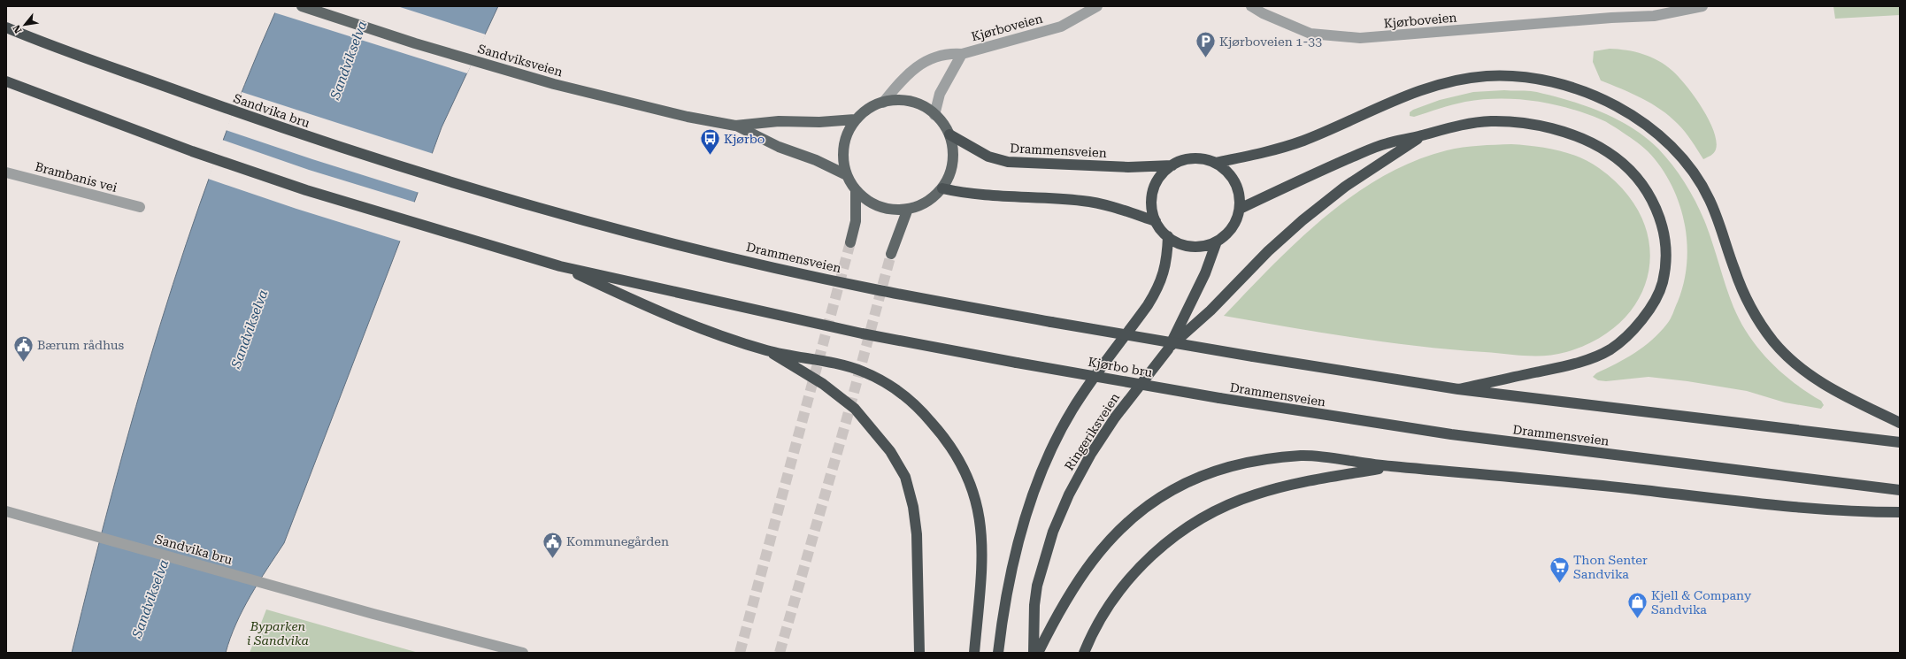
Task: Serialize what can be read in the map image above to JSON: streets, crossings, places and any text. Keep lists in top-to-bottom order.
{
  "streets": {
    "highway": [
      "Sandvika bru",
      "Drammensveien",
      "Kjørbo bru",
      "Ringeriksveien"
    ],
    "main road": ["Sandviksveien"],
    "street": ["Kjørboveien", "Brambanis vei"]
  },
  "crossings": [
    ["Kjørboveien", "Sandviksveien"],
    ["Kjørboveien", "Drammensveien"],
    ["Sandviksveien", "Drammensveien"],
    ["Sandvika bru", "Drammensveien"],
    ["Drammensveien", "Kjørbo bru"],
    ["Drammensveien", "Ringeriksveien"]
  ],
  "water": ["Sandvikselva"],
  "parks": ["Byparken i Sandvika"],
  "places": {
    "parking": ["Kjørboveien 1-33"],
    "bus stop": ["Kjørbo"],
    "public building": ["Bærum rådhus", "Kommunegården"],
    "supermarket": ["Thon Senter Sandvika"],
    "shop": ["Kjell & Company Sandvika"]
  },
  "north": "bottom left"
}
